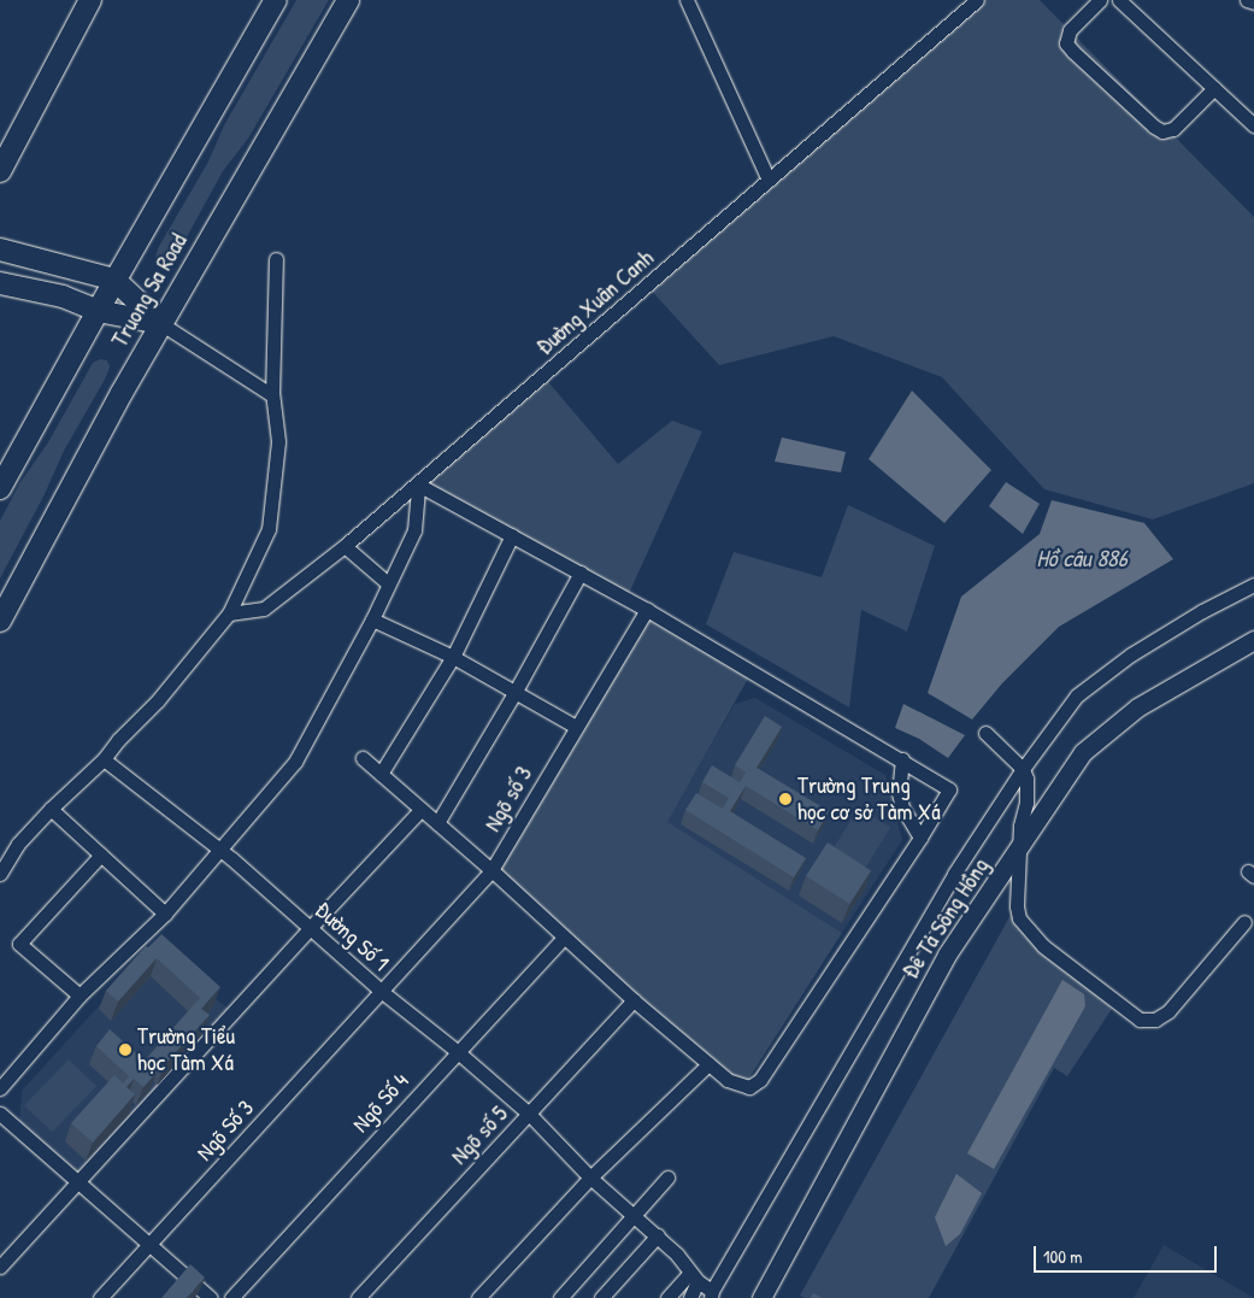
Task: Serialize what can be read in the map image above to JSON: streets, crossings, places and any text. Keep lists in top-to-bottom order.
{
  "streets": {
    "highway": ["Truong Sa Road"],
    "main road": ["Đê Tả Sông Hồng"],
    "street": [
      "Đường Xuân Canh",
      "Ngõ số 3",
      "Đường Số 1",
      "Ngõ Số 4",
      "Ngõ Số 3",
      "Ngõ số 5"
    ]
  },
  "crossings": [
    ["Ngõ số 3", "Đường Số 1"],
    ["Ngõ số 3", "Ngõ Số 3"],
    ["Đường Số 1", "Ngõ Số 4"],
    ["Đường Số 1", "Ngõ Số 3"],
    ["Đường Số 1", "Ngõ số 5"]
  ],
  "water": ["Hồ câu 886"],
  "places": ["Trường Trung học cơ sở Tàm Xá", "Trường Tiểu học Tàm Xá"],
  "scale_bar": "100 m"
}
